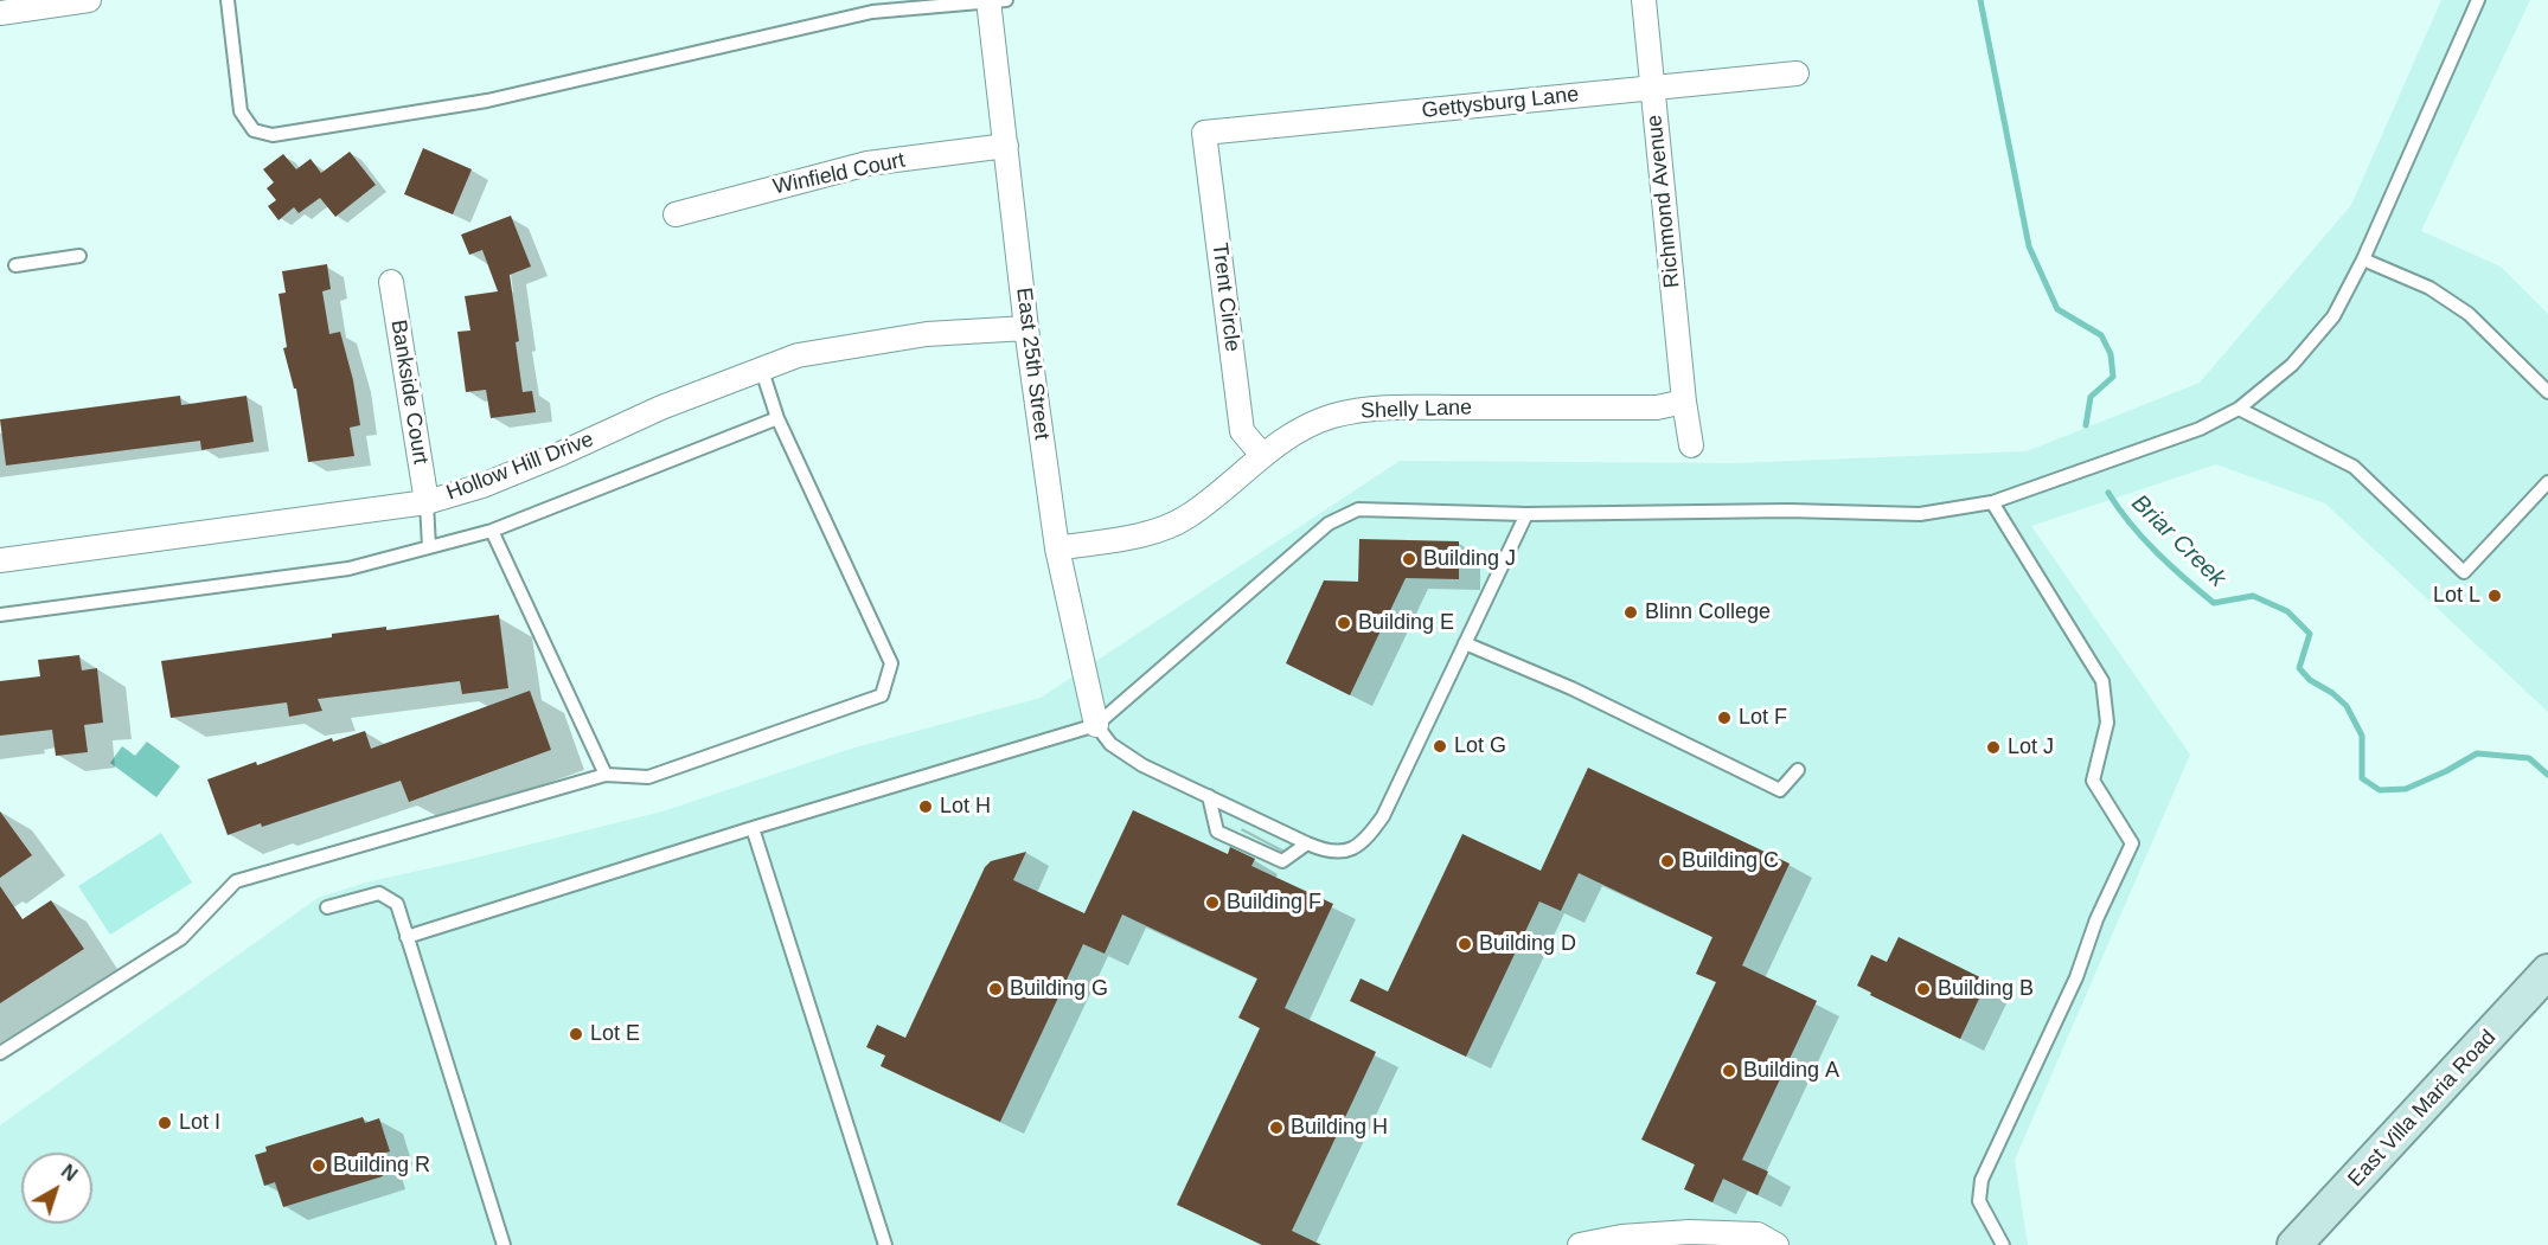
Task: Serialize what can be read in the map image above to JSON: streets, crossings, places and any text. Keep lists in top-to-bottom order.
{
  "streets": {
    "main road": ["East Villa Maria Road"],
    "street": [
      "Gettysburg Lane",
      "Winfield Court",
      "Richmond Avenue",
      "Trent Circle",
      "East 25th Street",
      "Bankside Court",
      "Shelly Lane",
      "Hollow Hill Drive"
    ]
  },
  "crossings": [
    ["Gettysburg Lane", "Richmond Avenue"],
    ["Gettysburg Lane", "Trent Circle"],
    ["Winfield Court", "East 25th Street"],
    ["Richmond Avenue", "Shelly Lane"],
    ["Trent Circle", "Shelly Lane"],
    ["East 25th Street", "Shelly Lane"],
    ["East 25th Street", "Hollow Hill Drive"],
    ["Bankside Court", "Hollow Hill Drive"]
  ],
  "water": ["Briar Creek"],
  "places": [
    "Building J",
    "Lot L",
    "Blinn College",
    "Building E",
    "Lot F",
    "Lot G",
    "Lot J",
    "Lot H",
    "Building C",
    "Building F",
    "Building D",
    "Building G",
    "Building B",
    "Lot E",
    "Building A",
    "Lot I",
    "Building H",
    "Building R"
  ],
  "north": "top right"
}
